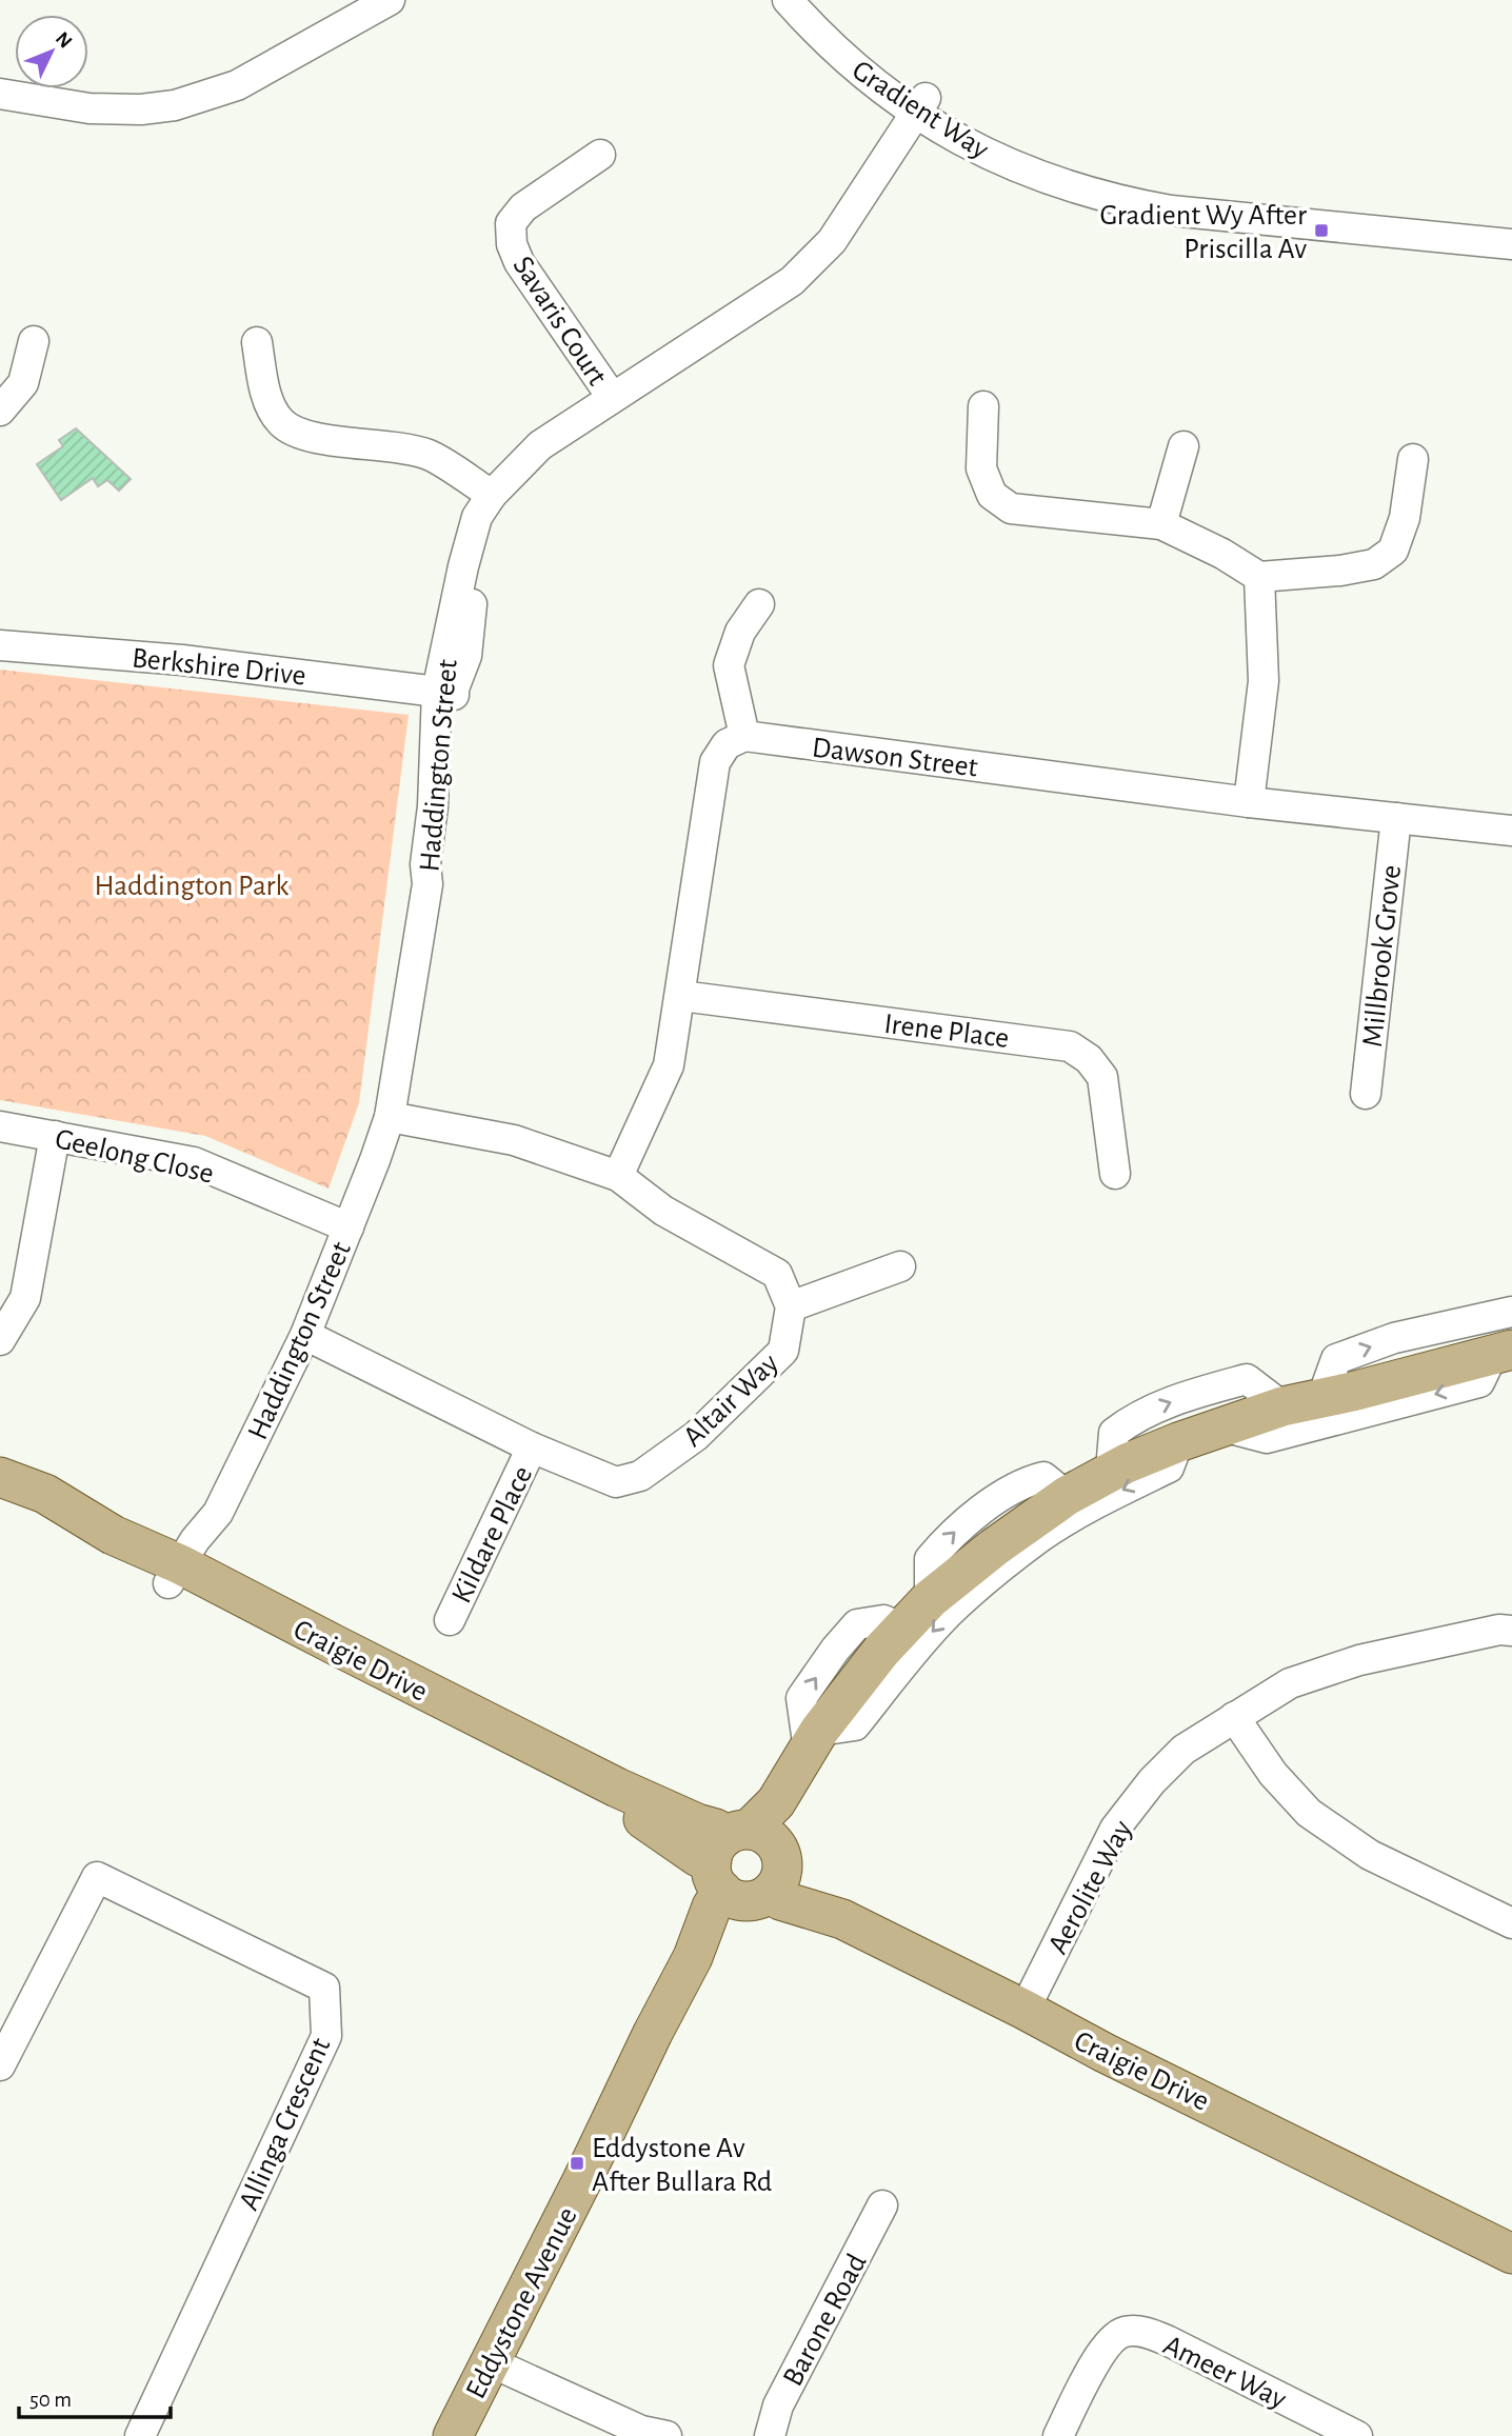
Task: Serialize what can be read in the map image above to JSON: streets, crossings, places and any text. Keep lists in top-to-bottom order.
{
  "streets": {
    "main road": ["Craigie Drive", "Eddystone Avenue"],
    "street": [
      "Gradient Way",
      "Savaris Court",
      "Berkshire Drive",
      "Dawson Street",
      "Haddington Street",
      "Millbrook Grove",
      "Irene Place",
      "Geelong Close",
      "Altair Way",
      "Kildare Place",
      "Aerolite Way",
      "Allinga Crescent",
      "Barone Road",
      "Ameer Way"
    ]
  },
  "crossings": [
    ["Gradient Way", "Haddington Street"],
    ["Savaris Court", "Haddington Street"],
    ["Berkshire Drive", "Haddington Street"],
    ["Dawson Street", "Millbrook Grove"],
    ["Haddington Street", "Geelong Close"],
    ["Haddington Street", "Altair Way"],
    ["Haddington Street", "Craigie Drive"],
    ["Altair Way", "Kildare Place"],
    ["Craigie Drive", "Aerolite Way"],
    ["Craigie Drive", "Eddystone Avenue"]
  ],
  "parks": ["Haddington Park"],
  "places": {
    "transit": ["Gradient Wy After Priscilla Av", "Eddystone Av After Bullara Rd"]
  },
  "scale_bar": "50 m",
  "north": "top right"
}
